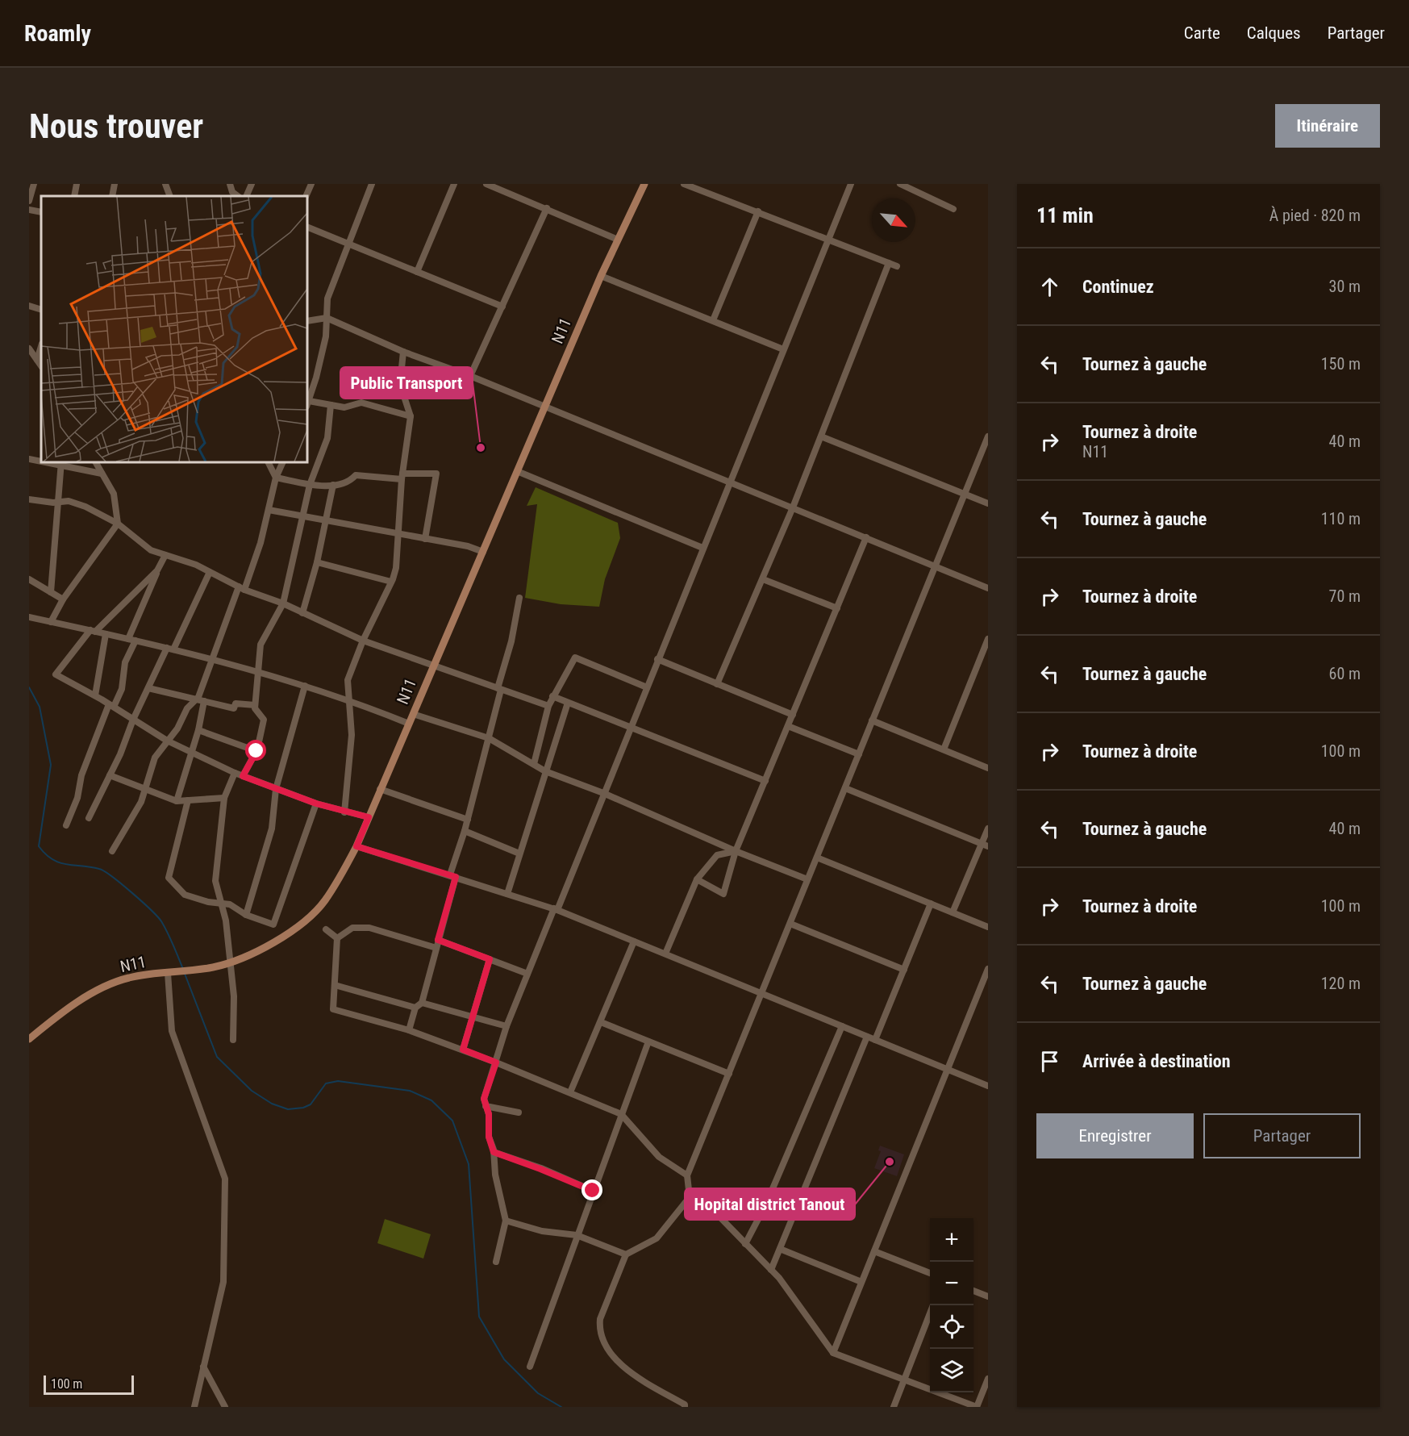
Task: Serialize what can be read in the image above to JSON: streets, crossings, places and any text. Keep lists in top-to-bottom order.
{
  "streets": {
    "main road": ["N11"]
  },
  "places": ["Public Transport", "Hopital district Tanout"],
  "scale_bar": "100 m",
  "north": "bottom right",
  "page": {
    "header": "Roamly",
    "nav": ["Carte", "Calques", "Partager"],
    "buttons": [
      "Itinéraire",
      ["Enregistrer", "Partager"]
    ],
    "title": "Nous trouver",
    "heading": ["11 min", "À pied · 820 m"],
    "list": [
      ["Continuez", "30 m"],
      ["Tournez à gauche", "150 m"],
      ["Tournez à droite", "N11", "40 m"],
      ["Tournez à gauche", "110 m"],
      ["Tournez à droite", "70 m"],
      ["Tournez à gauche", "60 m"],
      ["Tournez à droite", "100 m"],
      ["Tournez à gauche", "40 m"],
      ["Tournez à droite", "100 m"],
      ["Tournez à gauche", "120 m"],
      "Arrivée à destination"
    ],
    "map_buttons": ["+", "−"],
    "scale": "100 m"
  }
}
